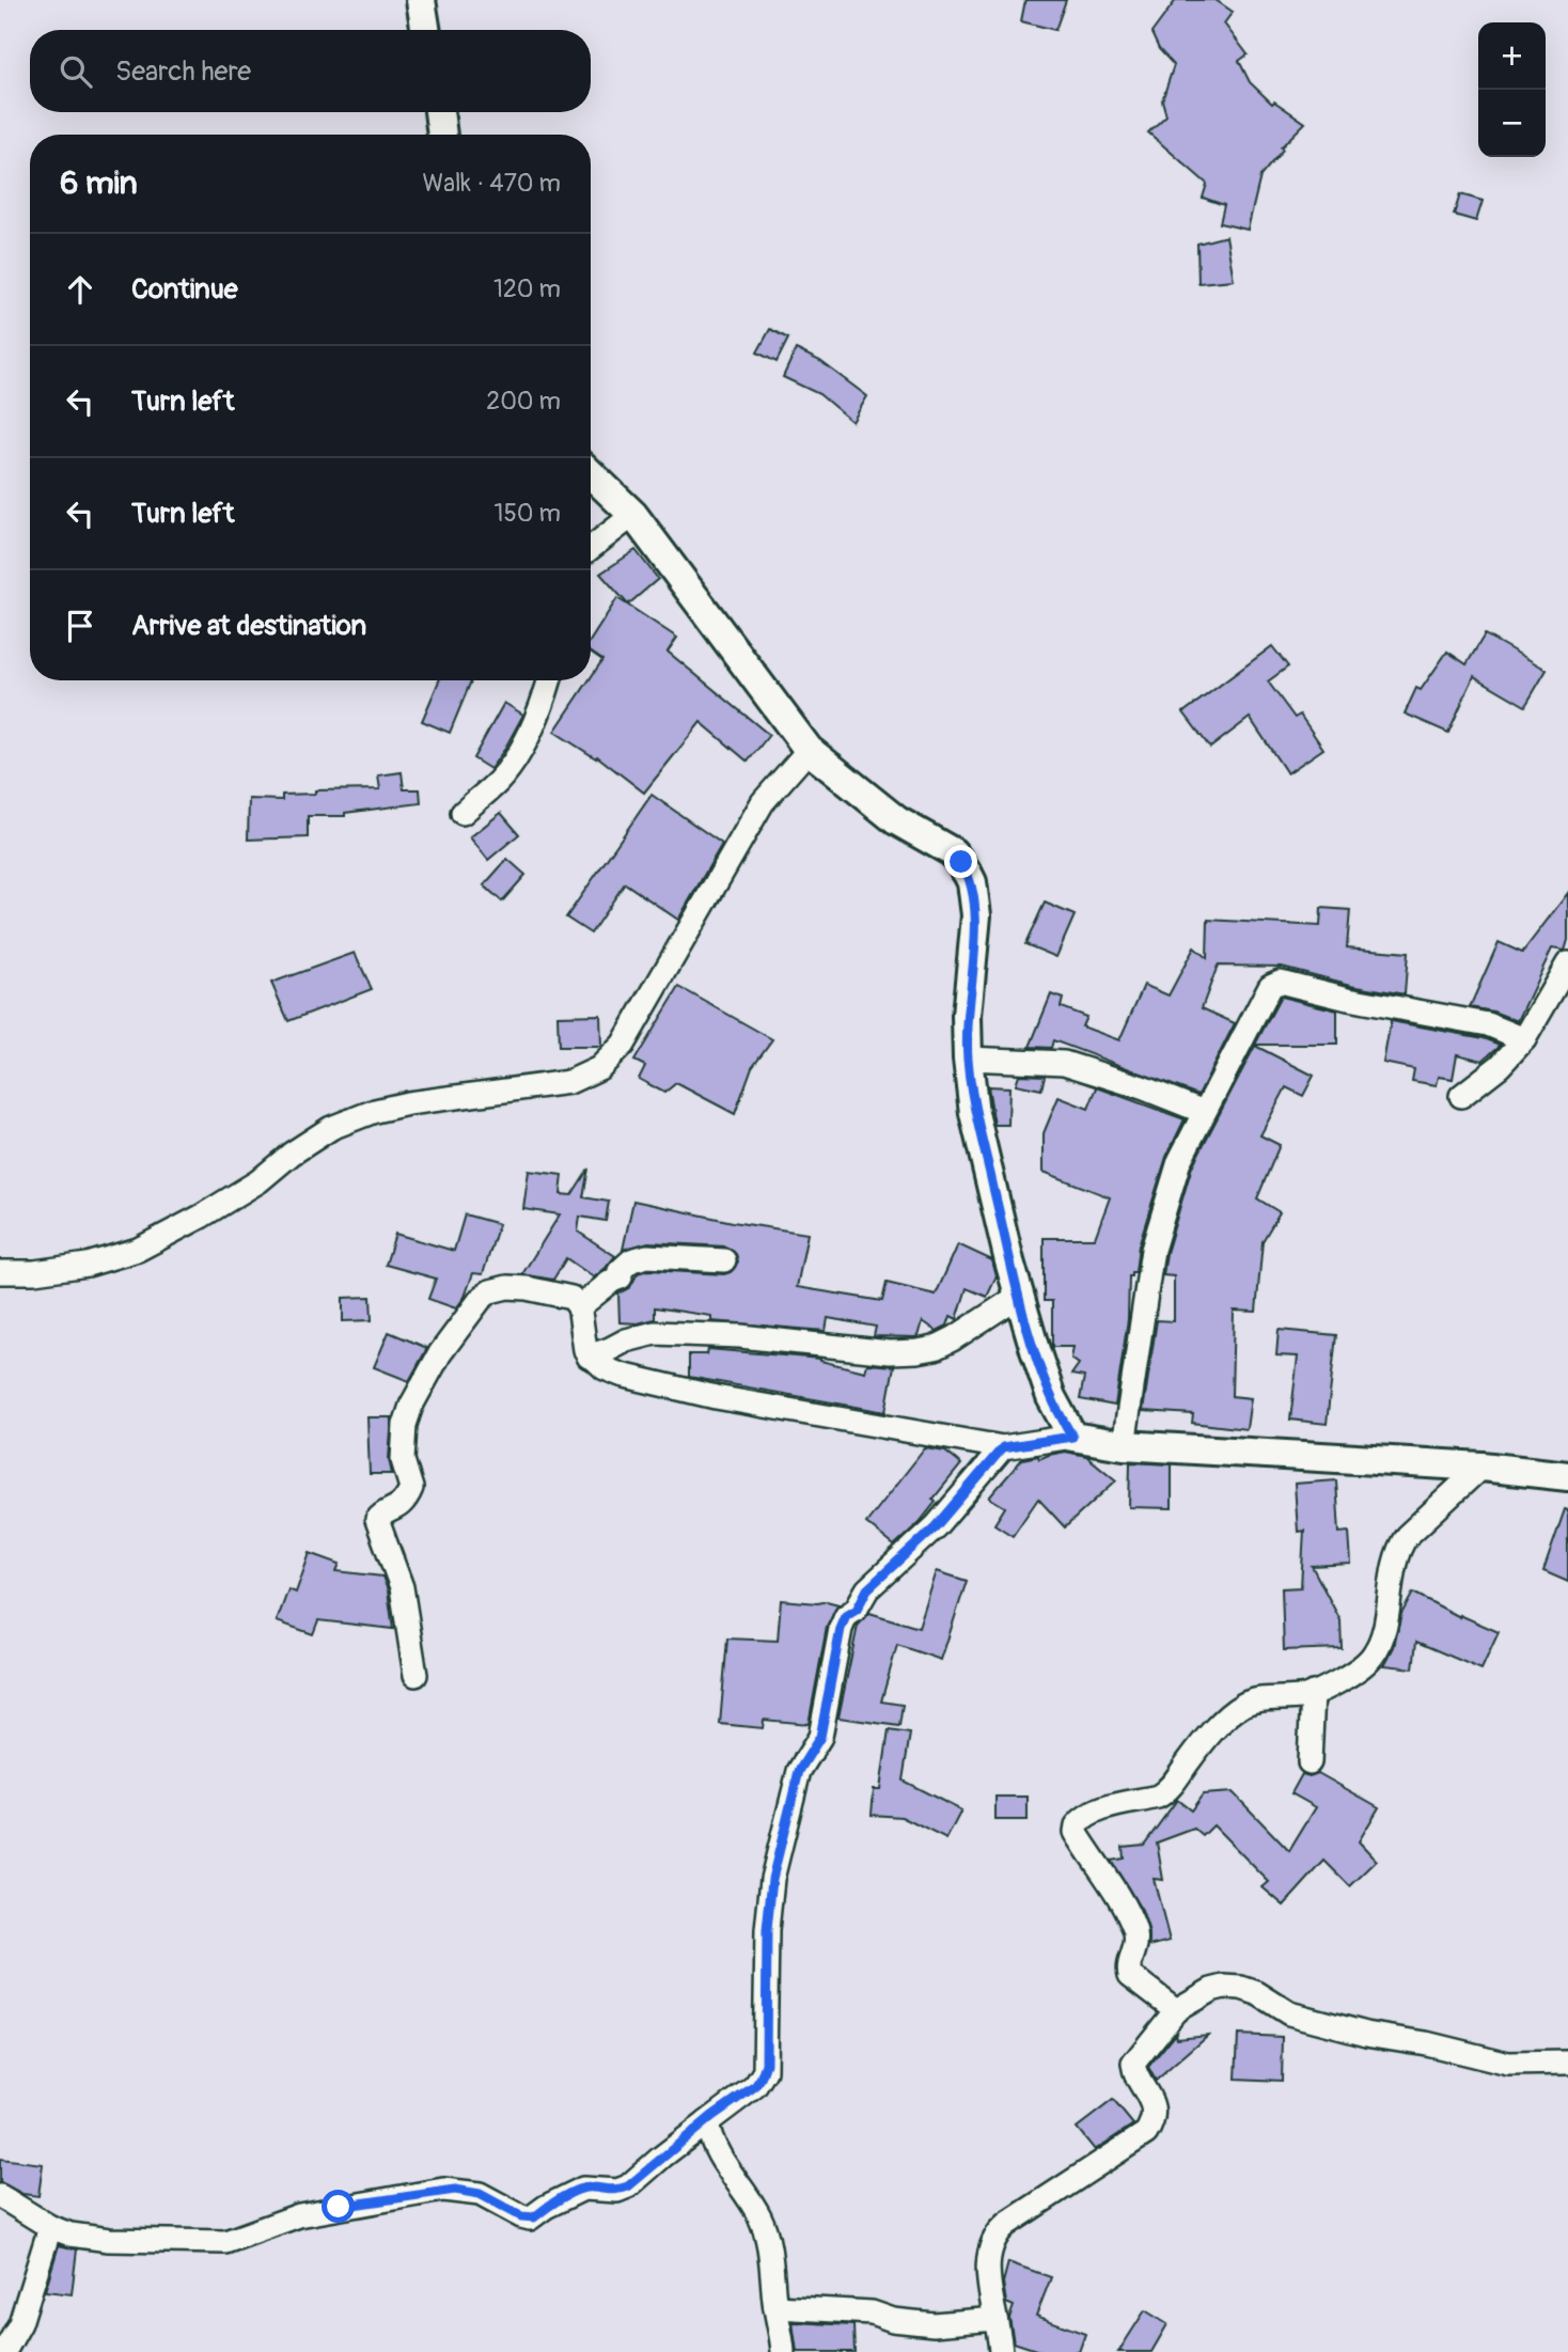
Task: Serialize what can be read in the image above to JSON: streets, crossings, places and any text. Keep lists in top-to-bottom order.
{
  "page": {
    "map_buttons": ["+", "−"],
    "search": "Search here",
    "heading": ["6 min", "Walk · 470 m"],
    "list": [
      ["Continue", "120 m"],
      ["Turn left", "200 m"],
      ["Turn left", "150 m"],
      "Arrive at destination"
    ]
  }
}
